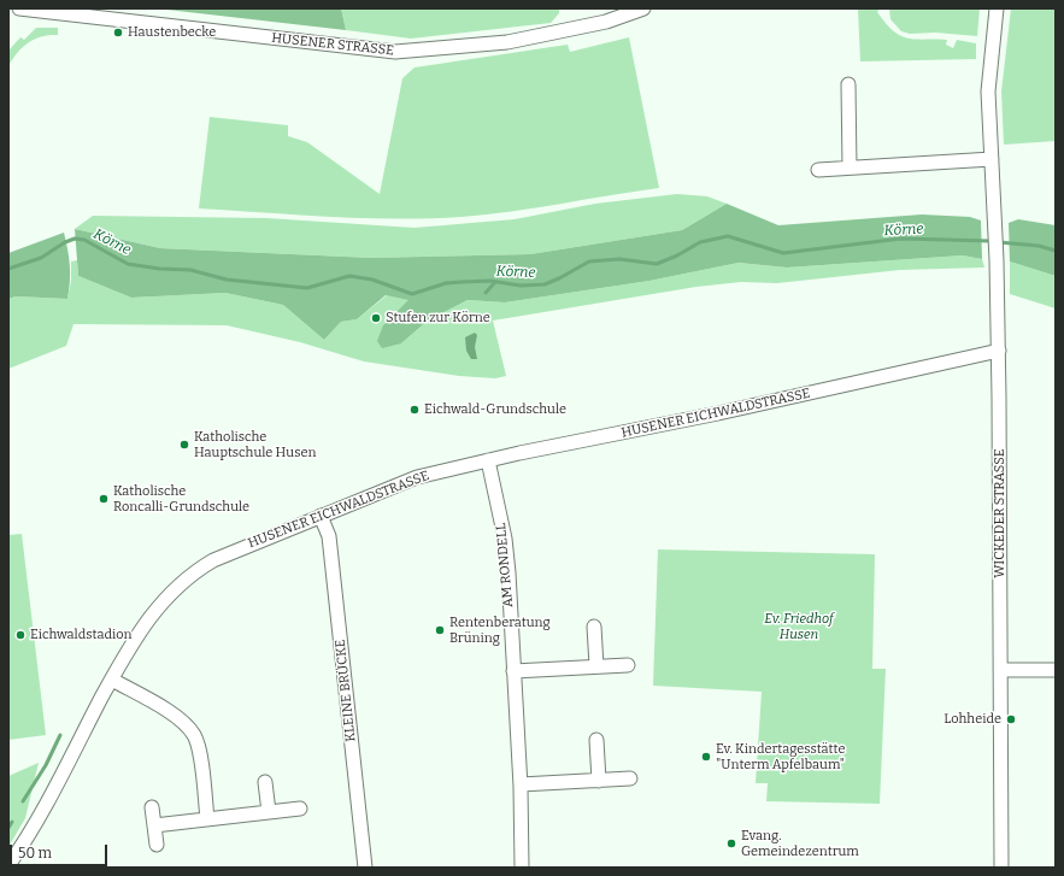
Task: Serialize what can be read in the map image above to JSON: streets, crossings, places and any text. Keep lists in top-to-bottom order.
{
  "streets": {
    "street": [
      "HUSENER STRASSE",
      "HUSENER EICHWALDSTRASSE",
      "WICKEDER STRASSE",
      "AM RONDELL",
      "KLEINE BRÜCKE"
    ]
  },
  "crossings": [
    ["HUSENER EICHWALDSTRASSE", "WICKEDER STRASSE"],
    ["HUSENER EICHWALDSTRASSE", "AM RONDELL"],
    ["HUSENER EICHWALDSTRASSE", "KLEINE BRÜCKE"]
  ],
  "water": ["Körne"],
  "parks": ["Ev. Friedhof Husen"],
  "places": [
    "Haustenbecke",
    "Stufen zur Körne",
    "Eichwald-Grundschule",
    "Katholische Hauptschule Husen",
    "Katholische Roncalli-Grundschule",
    "Rentenberatung Brüning",
    "Eichwaldstadion",
    "Lohheide",
    "Ev. Kindertagesstätte \"Unterm Apfelbaum\"",
    "Evang. Gemeindezentrum"
  ],
  "scale_bar": "50 m"
}
